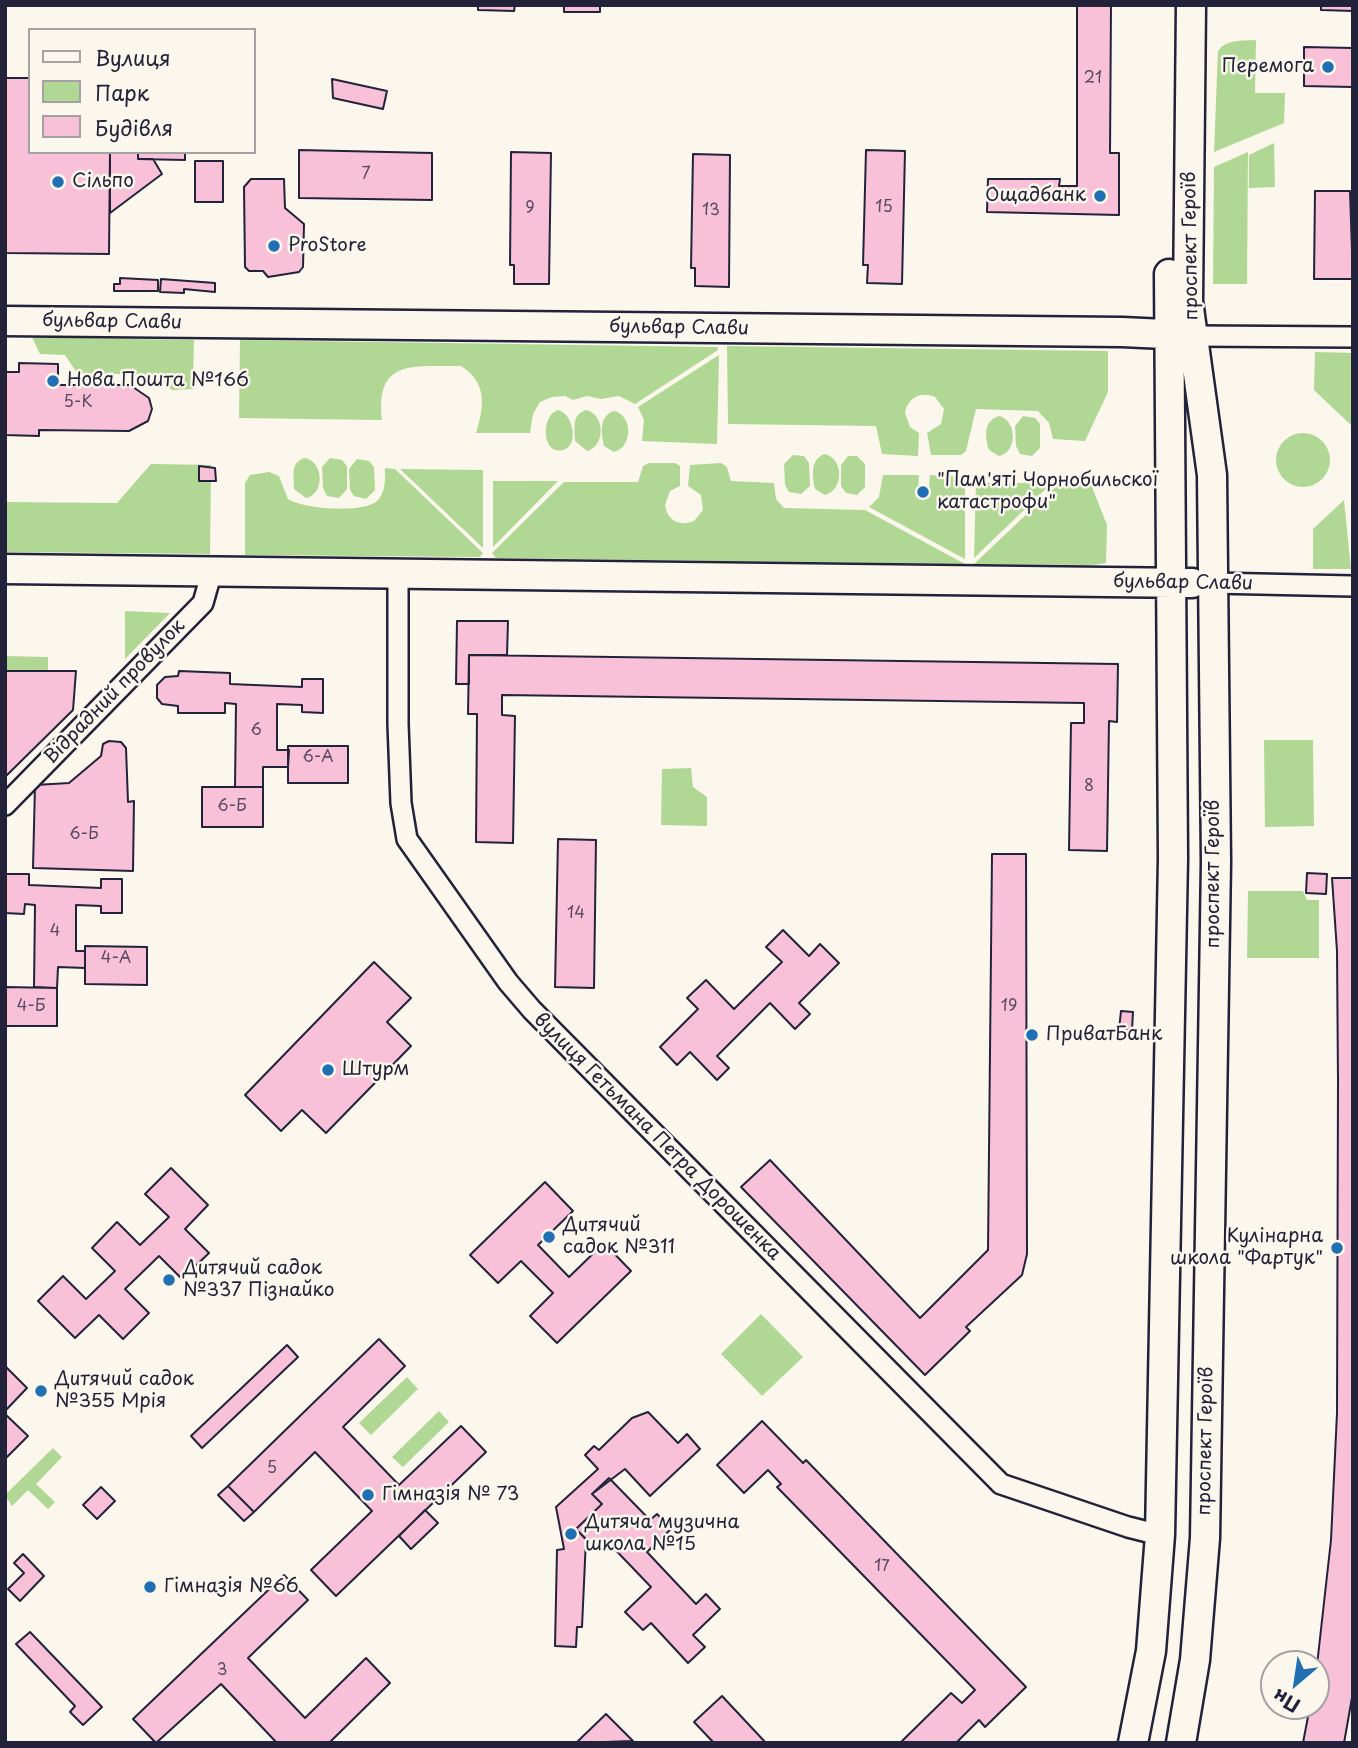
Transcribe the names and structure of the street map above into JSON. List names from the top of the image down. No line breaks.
{"streets":{"main road":["проспект Героїв","бульвар Слави"],"street":["Відрадний провулок","вулиця Гетьмана Петра Дорошенка"]},"crossings":[["проспект Героїв","бульвар Слави"],["проспект Героїв","вулиця Гетьмана Петра Дорошенка"],["бульвар Слави","Відрадний провулок"],["бульвар Слави","вулиця Гетьмана Петра Дорошенка"]],"places":["Перемога","Сільпо","Ощадбанк","ProStore","Нова Пошта №166","\"Пам'яті Чорнобильскої катастрофи\"","ПриватБанк","Штурм","Дитячий садок №311","Кулінарна школа \"Фартук\"","Дитячий садок №337 Пізнайко","Дитячий садок №355 Мрія","Гімназія № 73","Дитяча музична школа №15","Гімназія №66"],"house_numbers":["21","7","15","9","13","5-К","6","6-А","8","6-Б","6-Б","14","4","4-А","4-Б","19","5","17","3"],"legend":["Вулиця","Парк","Будівля"],"north":"bottom left"}
